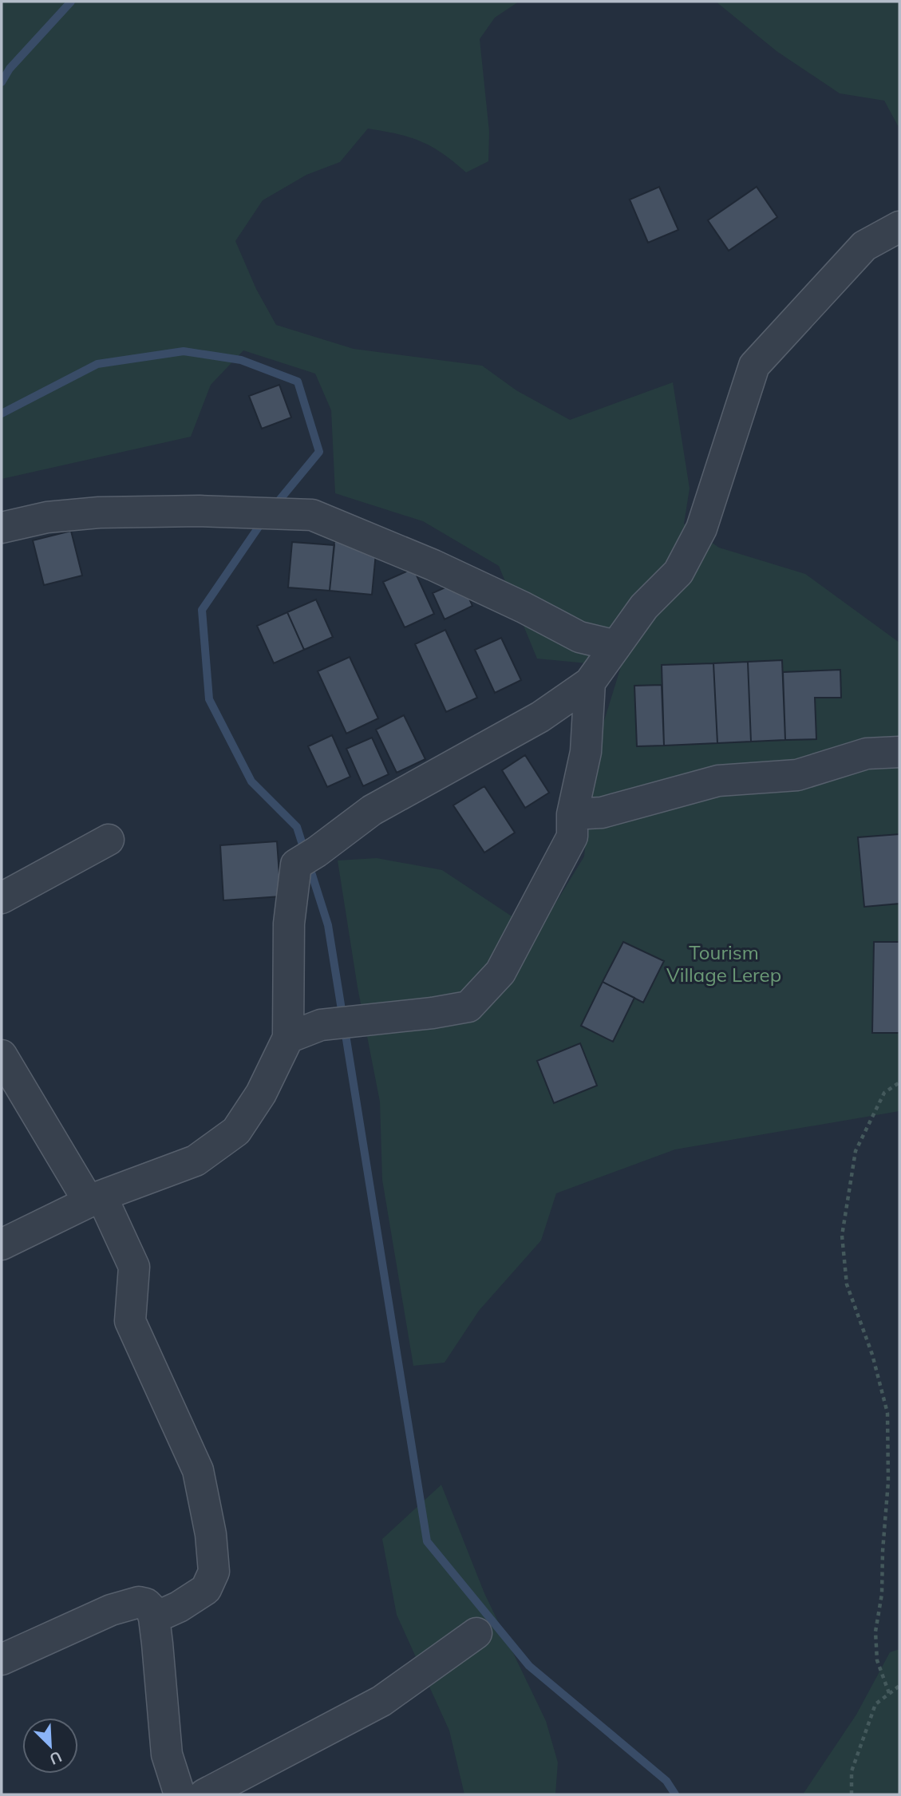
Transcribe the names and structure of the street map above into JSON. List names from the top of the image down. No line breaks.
{"parks":["Tourism Village Lerep"],"north":"bottom right"}
